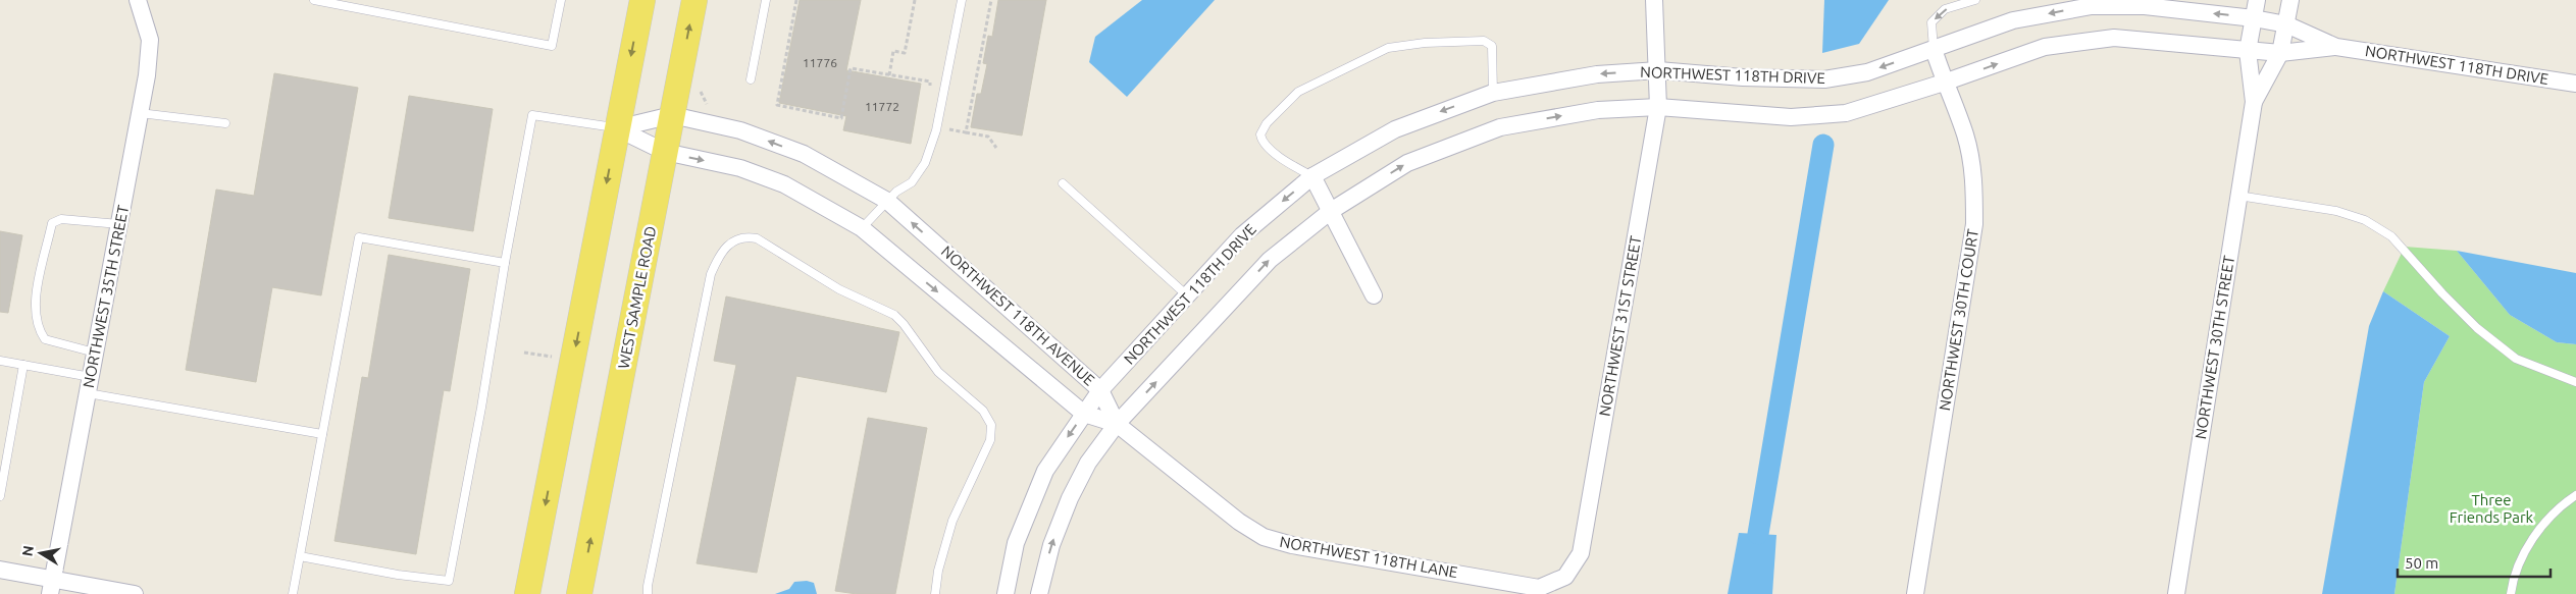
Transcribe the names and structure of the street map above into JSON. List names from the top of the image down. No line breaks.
{"streets":{"main road":["WEST SAMPLE ROAD"],"street":["NORTHWEST 118TH DRIVE","NORTHWEST 35TH STREET","NORTHWEST 118TH AVENUE","NORTHWEST 30TH COURT","NORTHWEST 31ST STREET","NORTHWEST 30TH STREET","NORTHWEST 118TH LANE"]},"crossings":[["NORTHWEST 118TH DRIVE","NORTHWEST 118TH AVENUE"],["NORTHWEST 118TH DRIVE","NORTHWEST 30TH COURT"],["NORTHWEST 118TH DRIVE","NORTHWEST 31ST STREET"],["NORTHWEST 118TH DRIVE","NORTHWEST 30TH STREET"],["NORTHWEST 118TH DRIVE","NORTHWEST 118TH LANE"],["WEST SAMPLE ROAD","NORTHWEST 118TH AVENUE"],["NORTHWEST 118TH AVENUE","NORTHWEST 118TH LANE"],["NORTHWEST 31ST STREET","NORTHWEST 118TH LANE"]],"parks":["Three Friends Park"],"house_numbers":["11776","11772"],"scale_bar":"50 m","north":"left"}
